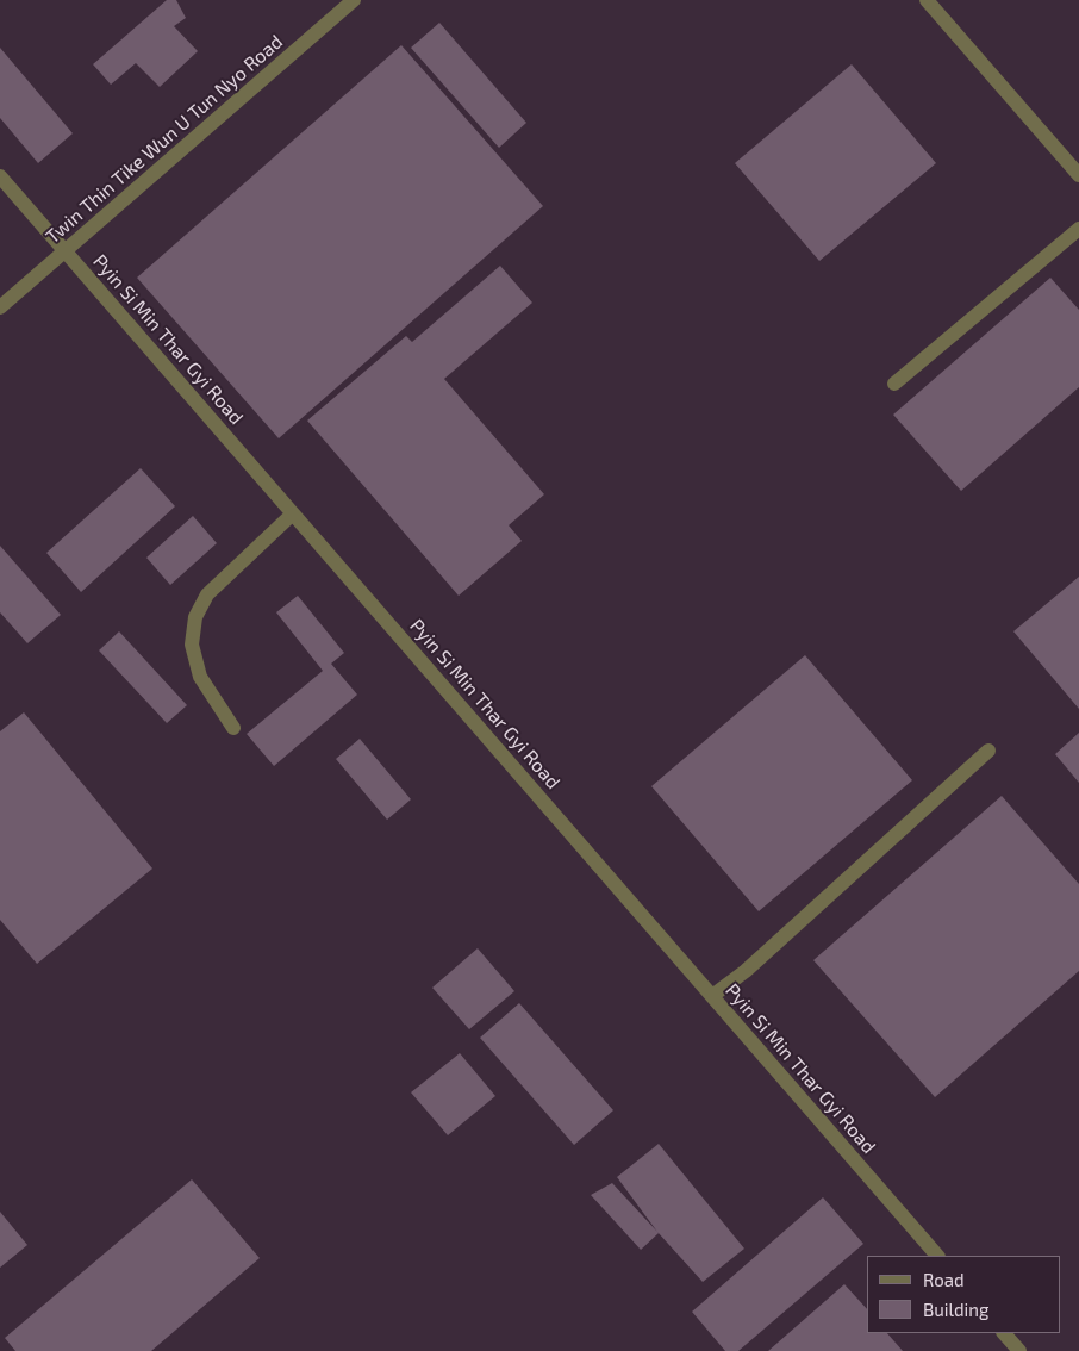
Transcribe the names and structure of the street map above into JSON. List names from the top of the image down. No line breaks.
{"streets":{"street":["Twin Thin Tike Wun U Tun Nyo Road","Pyin Si Min Thar Gyi Road"]},"crossings":[["Twin Thin Tike Wun U Tun Nyo Road","Pyin Si Min Thar Gyi Road"]],"legend":["Road","Building"]}
